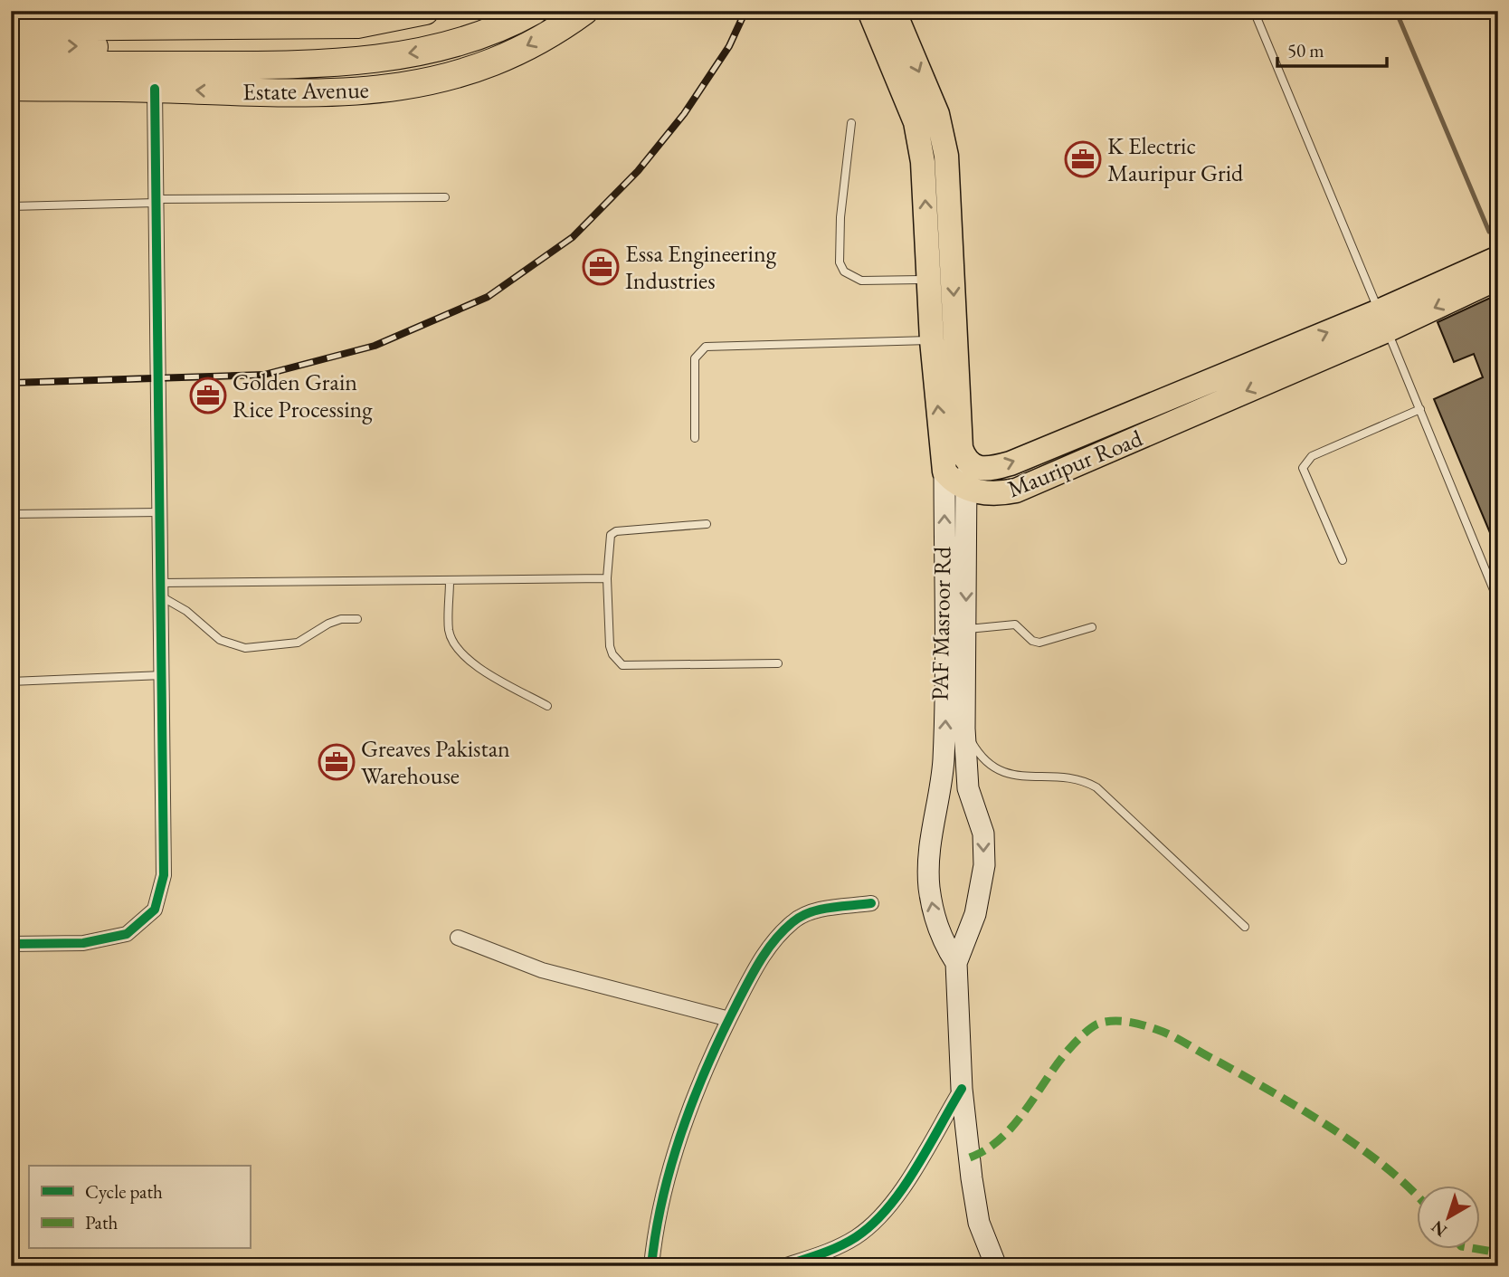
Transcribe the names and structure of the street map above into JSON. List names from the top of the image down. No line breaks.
{"streets":{"highway":["Estate Avenue"],"main road":["Mauripur Road","PAF Masroor Rd"]},"crossings":[["Mauripur Road","PAF Masroor Rd"]],"places":{"office":["K Electric Mauripur Grid","Essa Engineering Industries","Golden Grain Rice Processing","Greaves Pakistan Warehouse"]},"legend":["Cycle path","Path"],"scale_bar":"50 m","north":"bottom left"}
